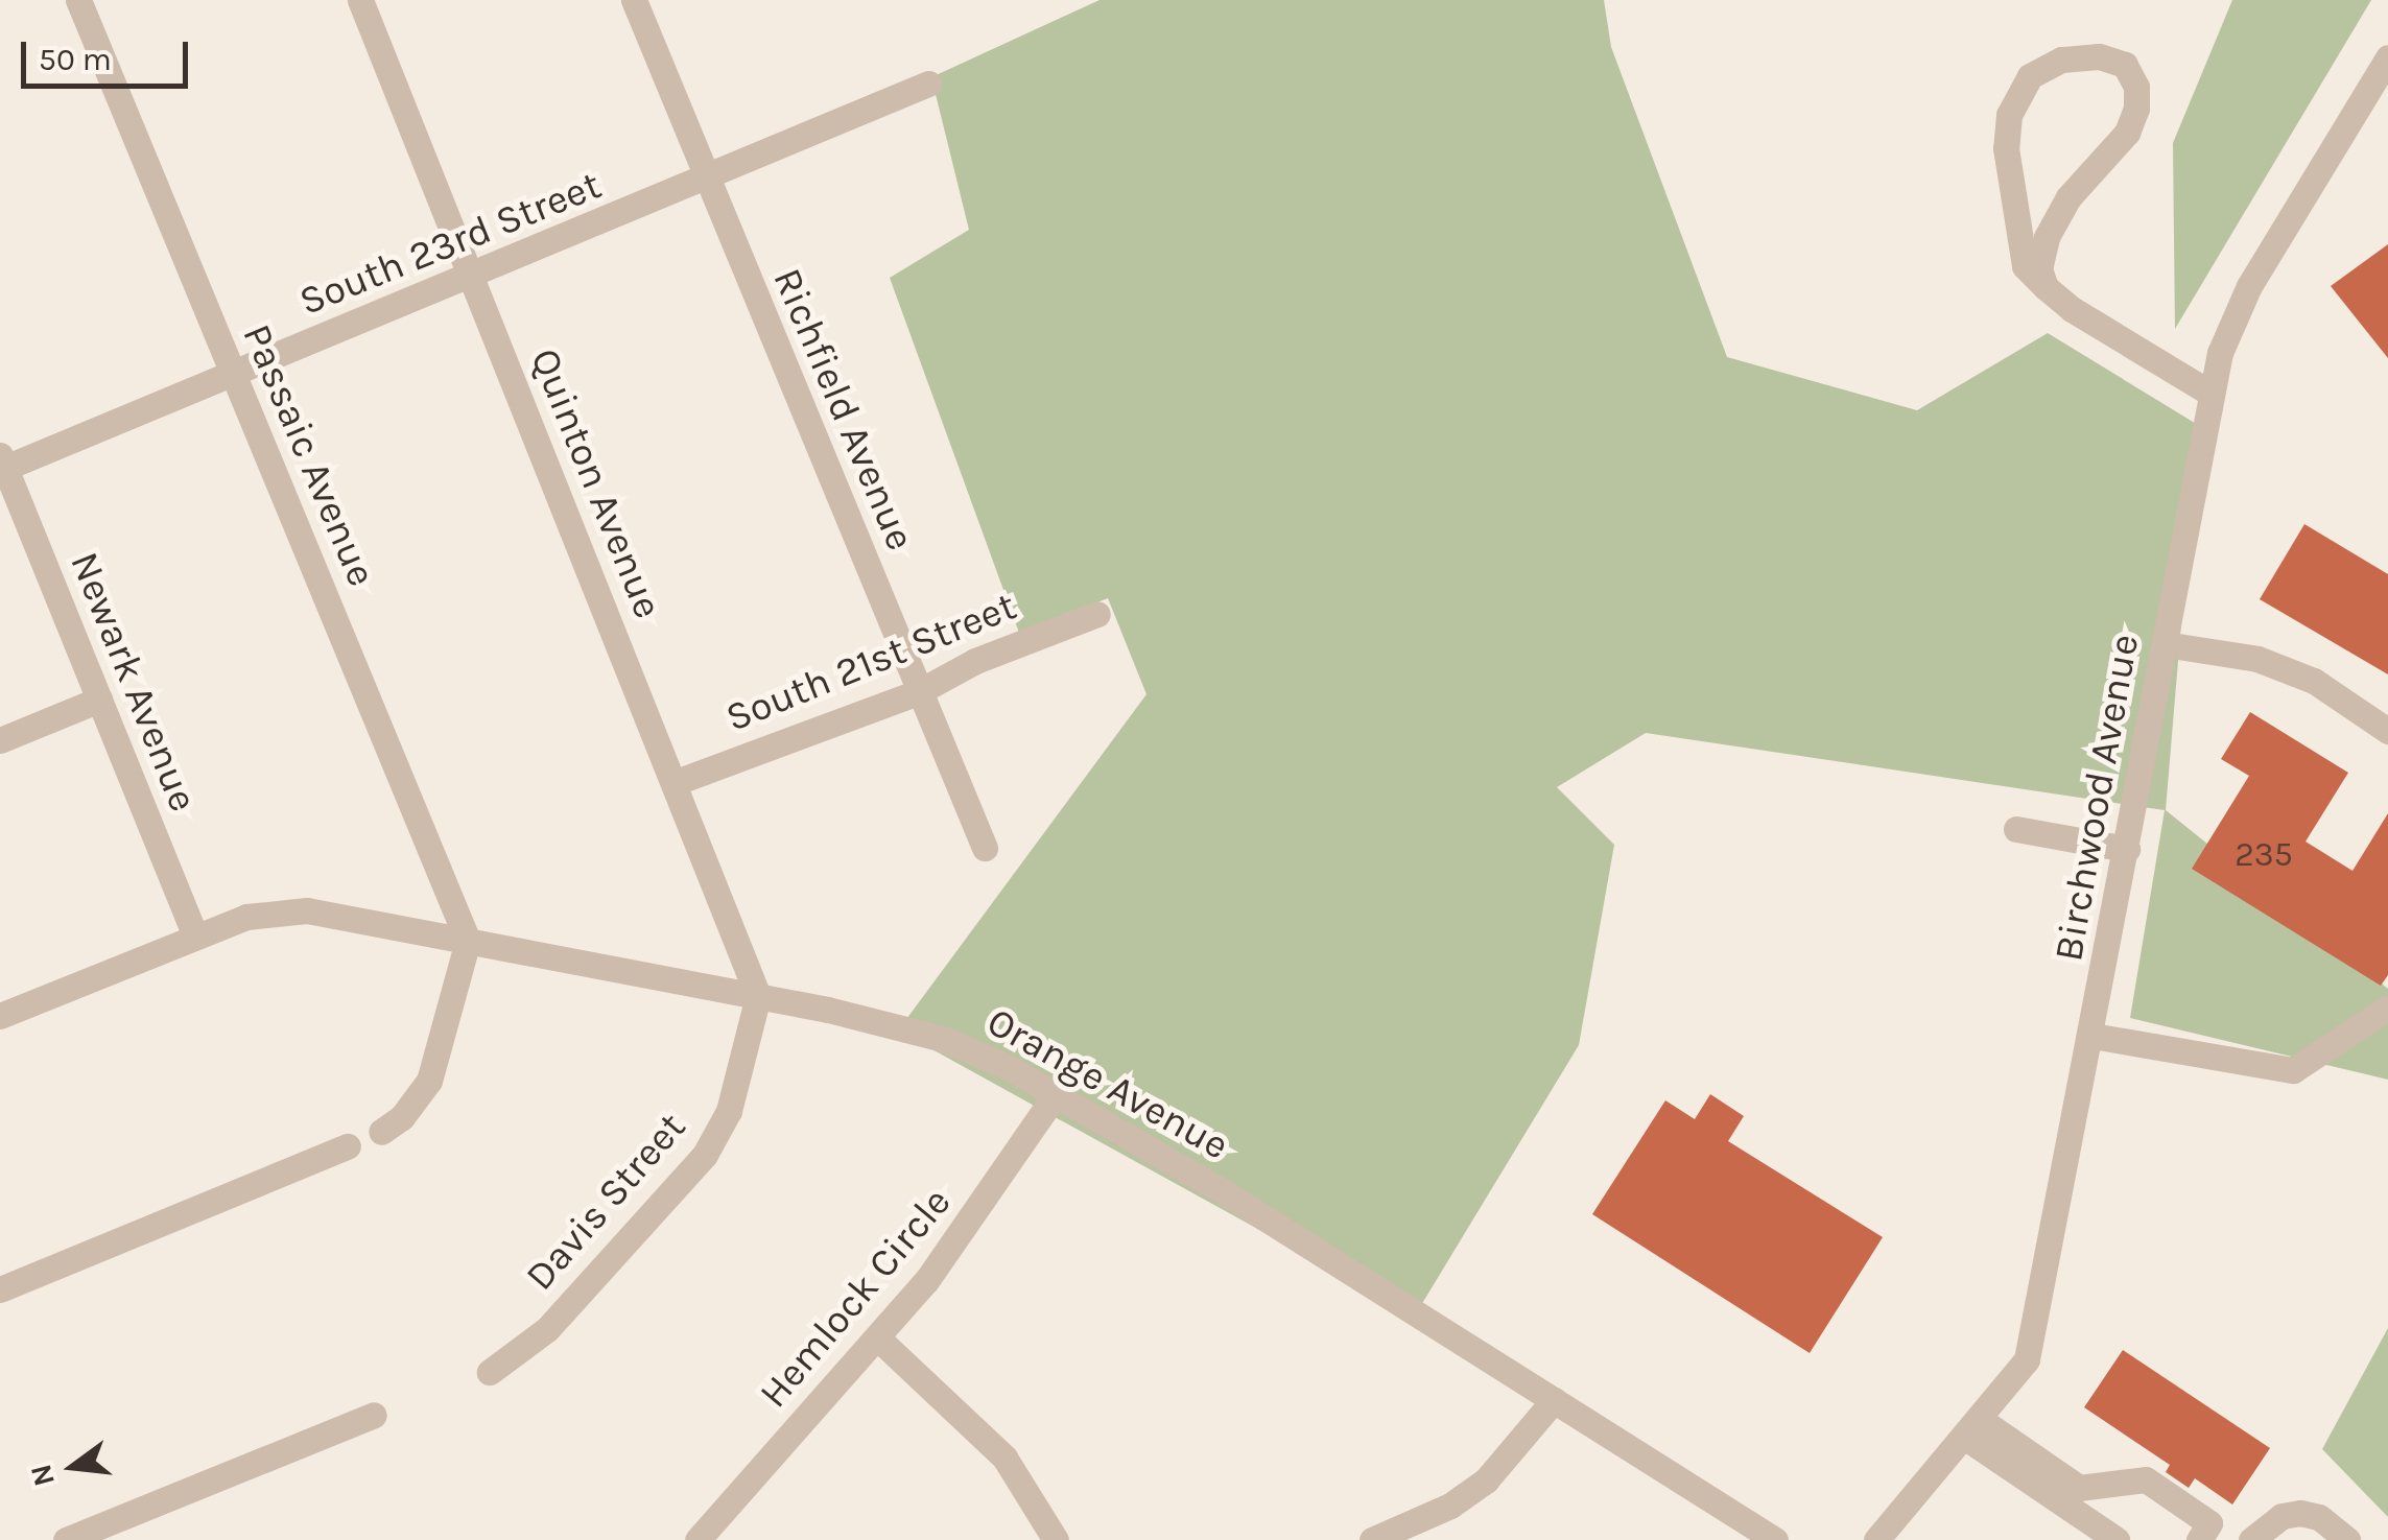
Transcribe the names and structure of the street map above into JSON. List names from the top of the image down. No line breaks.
{"streets":{"street":["South 23rd Street","Richfield Avenue","Passaic Avenue","Quinton Avenue","South 21st Street","Newark Avenue","Birchwood Avenue","Orange Avenue","Davis Street","Hemlock Circle"]},"crossings":[["South 23rd Street","Richfield Avenue"],["South 23rd Street","Passaic Avenue"],["South 23rd Street","Quinton Avenue"],["South 23rd Street","Newark Avenue"],["Richfield Avenue","South 21st Street"],["Passaic Avenue","Orange Avenue"],["Quinton Avenue","South 21st Street"],["Quinton Avenue","Orange Avenue"],["Quinton Avenue","Davis Street"],["Newark Avenue","Orange Avenue"],["Orange Avenue","Davis Street"],["Orange Avenue","Hemlock Circle"]],"house_numbers":["235"],"scale_bar":"50 m","north":"left"}
